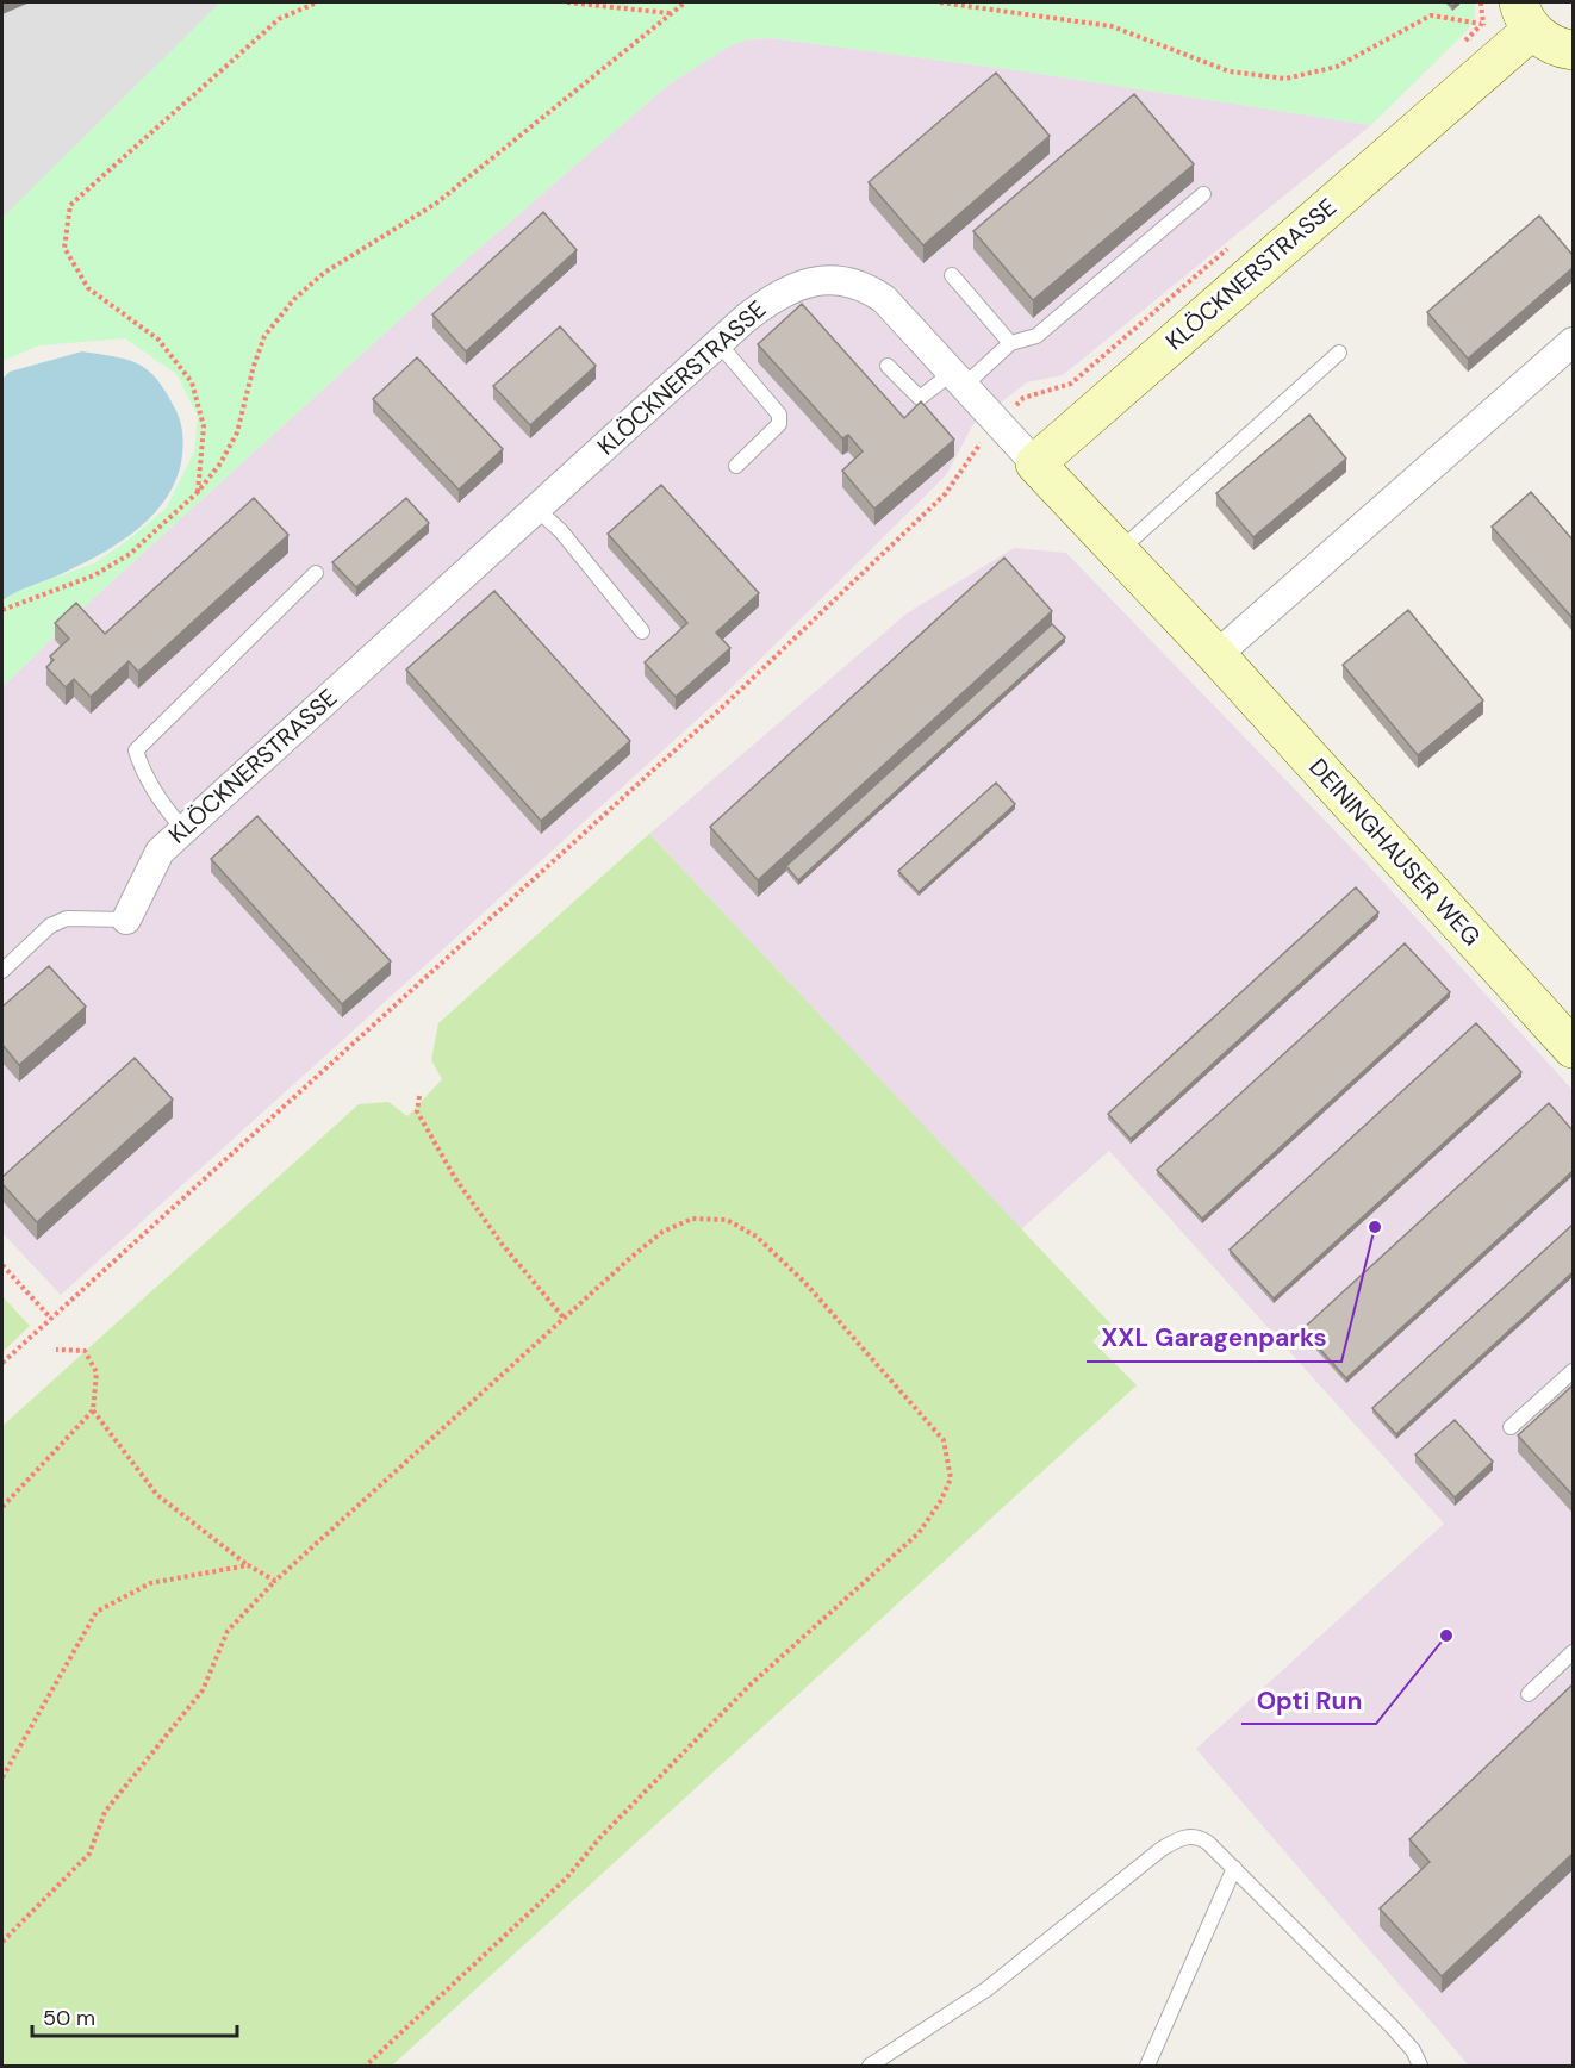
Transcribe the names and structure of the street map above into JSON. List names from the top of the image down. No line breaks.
{"streets":{"street":["KLÖCKNERSTRASSE","DEININGHAUSER WEG"]},"crossings":[["KLÖCKNERSTRASSE","DEININGHAUSER WEG"]],"places":["XXL Garagenparks","Opti Run"],"scale_bar":"50 m"}
